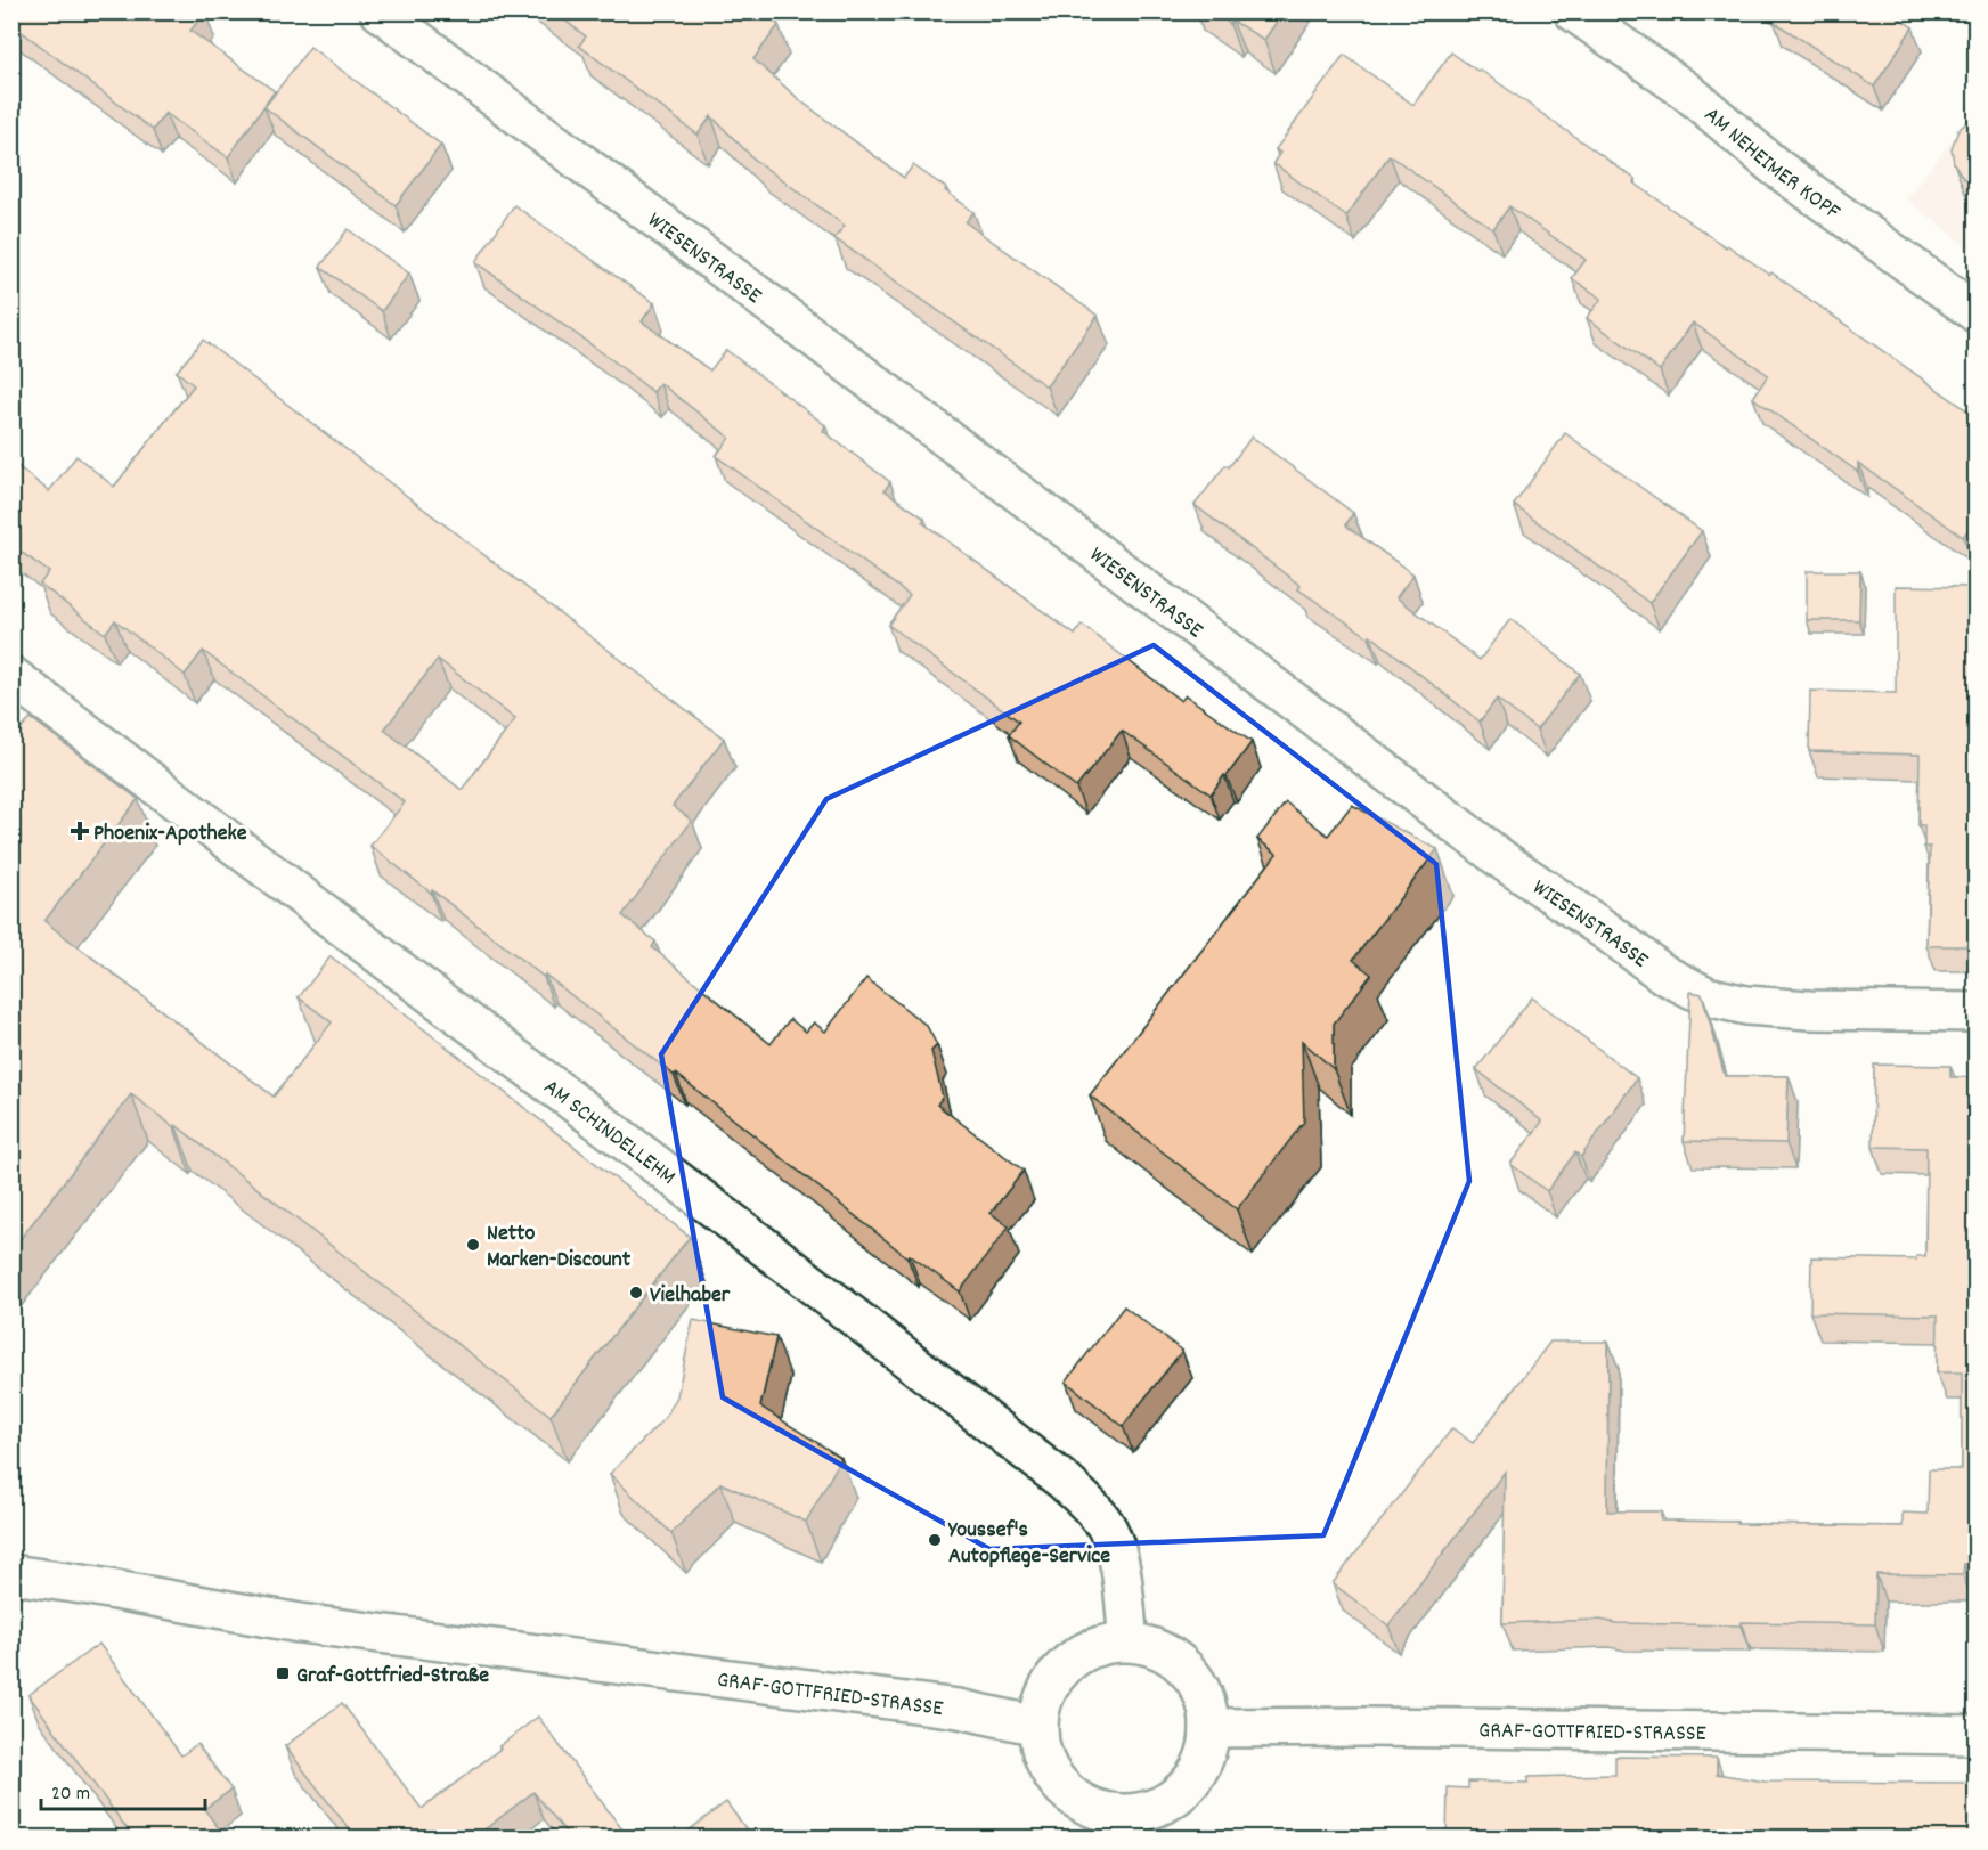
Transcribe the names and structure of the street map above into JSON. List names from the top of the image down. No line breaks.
{"streets":{"street":["AM NEHEIMER KOPF","WIESENSTRASSE","AM SCHINDELLEHM","GRAF-GOTTFRIED-STRASSE"]},"crossings":[["AM SCHINDELLEHM","GRAF-GOTTFRIED-STRASSE"]],"places":{"health":["Phoenix-Apotheke"],"other":["Netto Marken-Discount","Vielhaber","Youssef's Autopflege-Service"],"transit":["Graf-Gottfried-Straße"]},"scale_bar":"20 m"}
